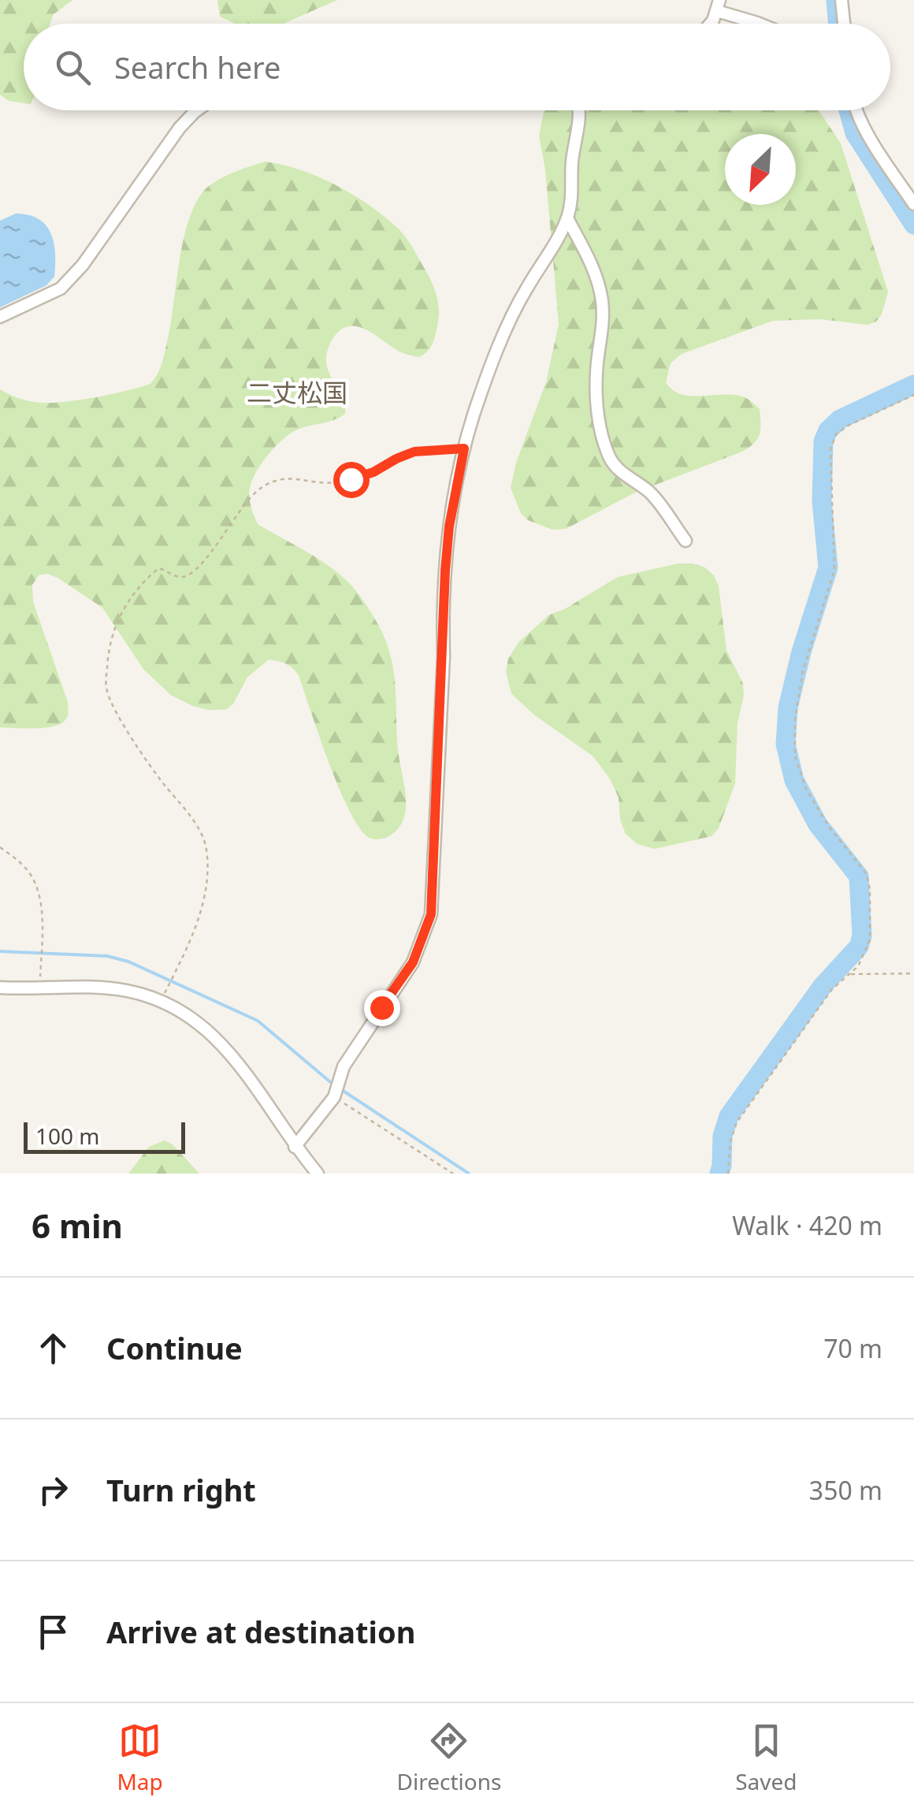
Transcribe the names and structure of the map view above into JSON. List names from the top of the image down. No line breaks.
{"districts":["二丈松国"],"scale_bar":"100 m","north":"bottom left","page":{"search":"Search here","scale":"100 m","heading":["6 min","Walk · 420 m"],"list":[["Continue","70 m"],["Turn right","350 m"],"Arrive at destination"],"nav":["Map","Directions","Saved"]}}
